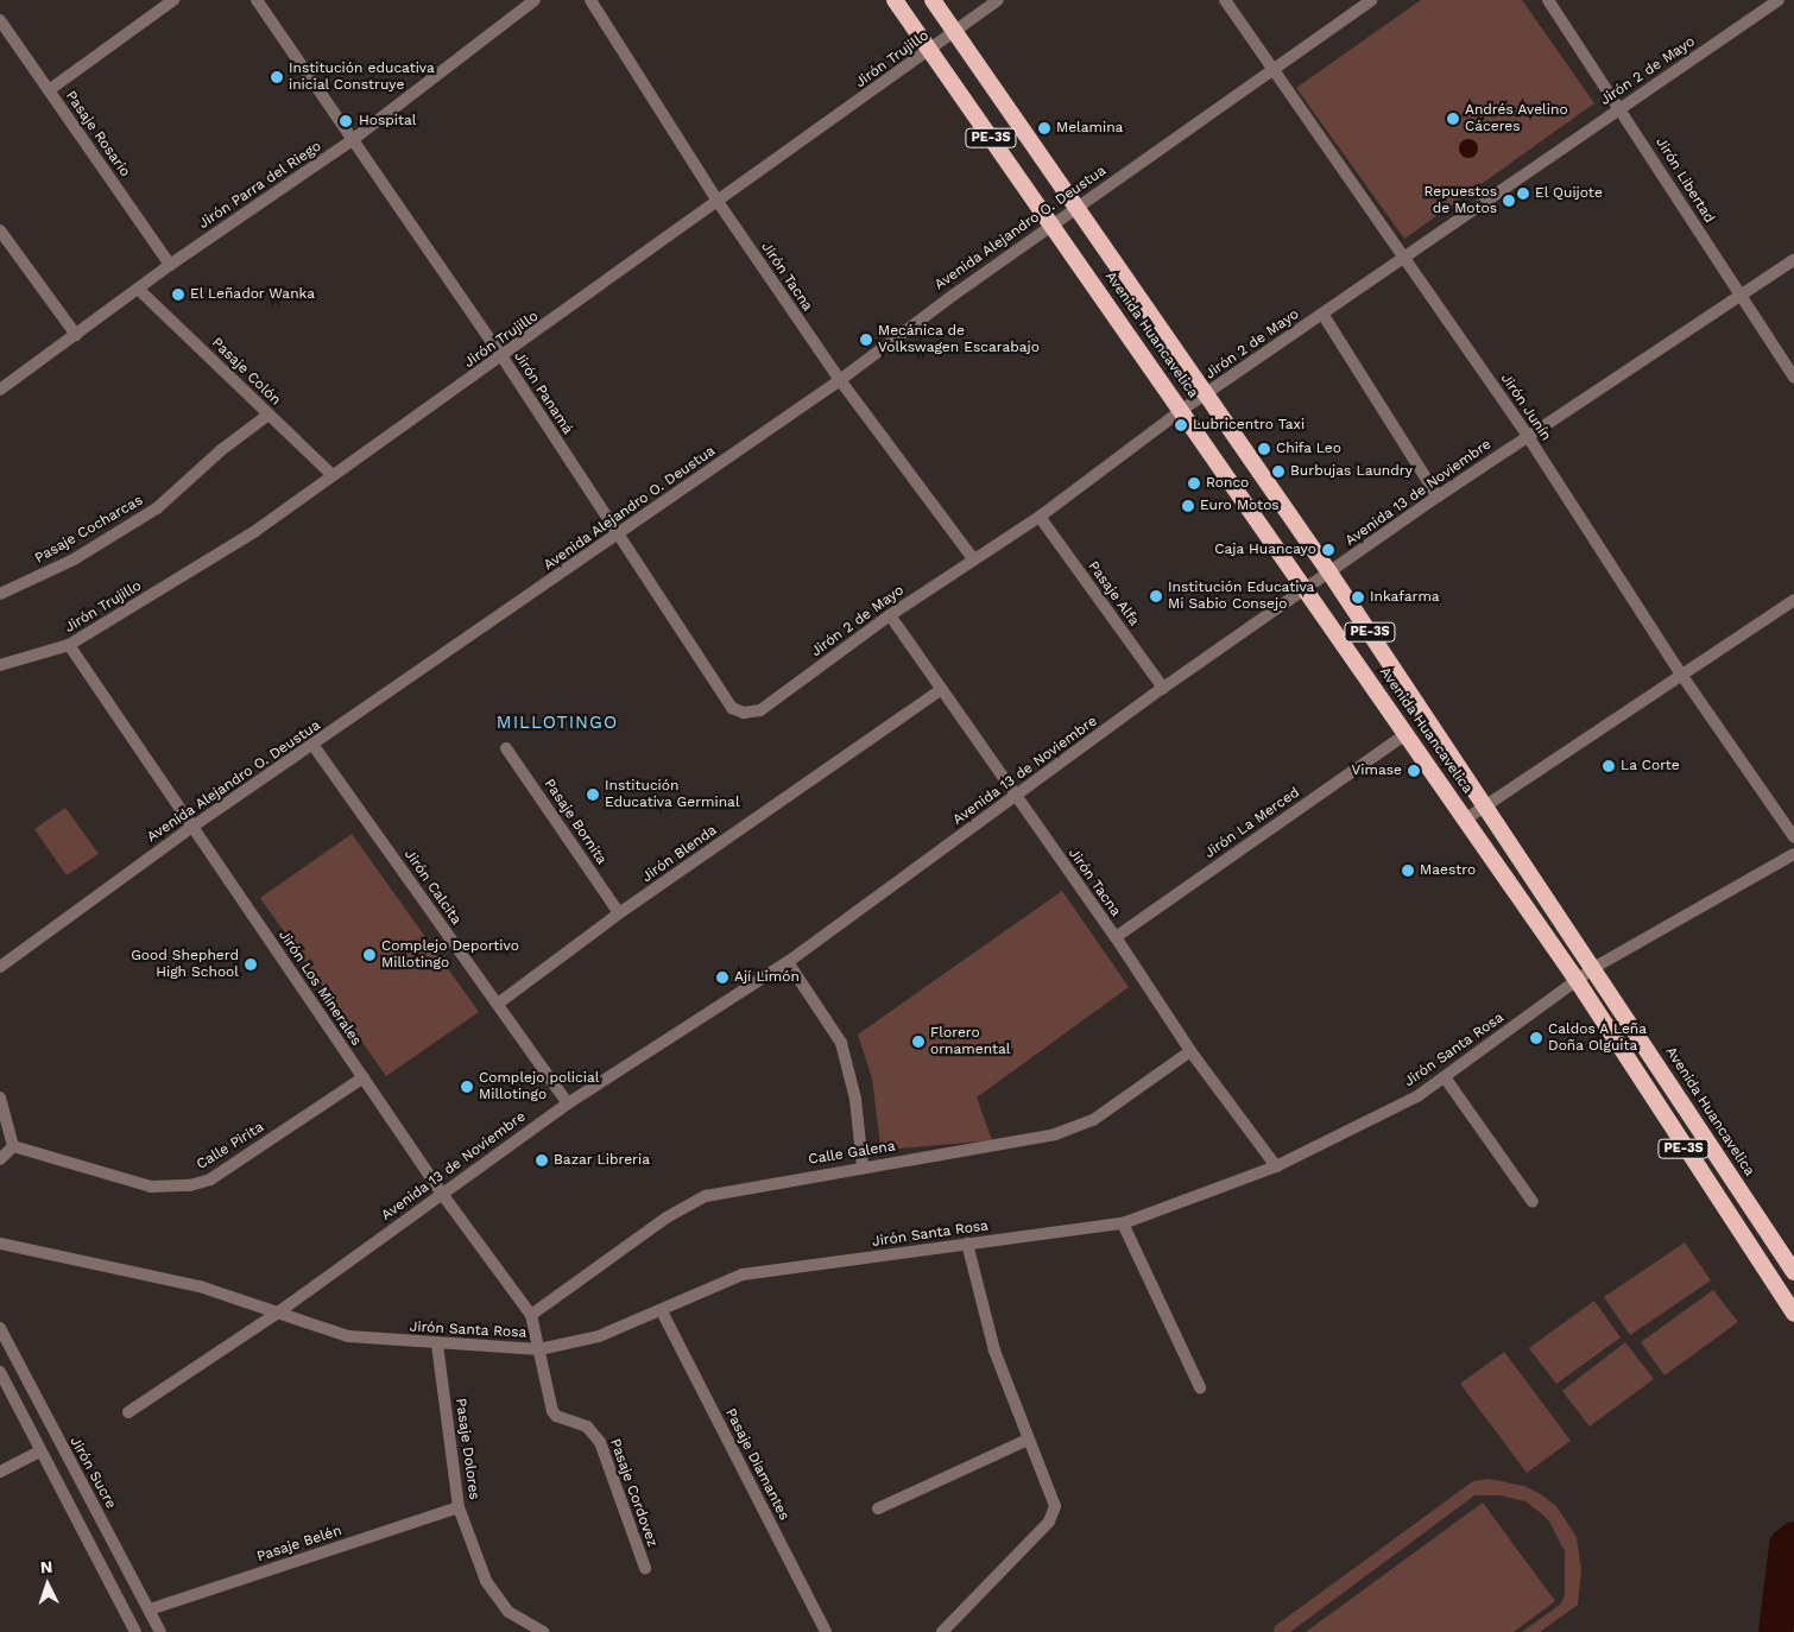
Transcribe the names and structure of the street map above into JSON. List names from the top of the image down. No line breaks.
{"streets":{"highway":["PE-3S","Avenida Huancavelica"],"street":["Jirón Trujillo","Jirón 2 de Mayo","Pasaje Rosario","Jirón Libertad","Jirón Parra del Riego","Avenida Alejandro O. Deustua","Jirón Tacna","Pasaje Colón","Jirón Panamá","Jirón Junín","Avenida 13 de Noviembre","Pasaje Cocharcas","Pasaje Alfa","Pasaje Bornita","Jirón La Merced","Jirón Blenda","Jirón Calcita","Jirón Los Minerales","Jirón Santa Rosa","Calle Pirita","Calle Galena","Pasaje Dolores","Pasaje Diamantes","Jirón Sucre","Pasaje Cordovez","Pasaje Belén"]},"crossings":[["Jirón Trujillo","Jirón Tacna"],["Jirón Trujillo","Avenida Huancavelica"],["Jirón Trujillo","Pasaje Colón"],["Jirón Trujillo","Jirón Panamá"],["Jirón Trujillo","Jirón Los Minerales"],["Jirón 2 de Mayo","Jirón Libertad"],["Jirón 2 de Mayo","Jirón Tacna"],["Jirón 2 de Mayo","Avenida Huancavelica"],["Jirón 2 de Mayo","Jirón Panamá"],["Jirón 2 de Mayo","Jirón Junín"],["Jirón 2 de Mayo","Pasaje Alfa"],["Pasaje Rosario","Jirón Parra del Riego"],["Jirón Libertad","Avenida 13 de Noviembre"],["Jirón Parra del Riego","Pasaje Colón"],["Jirón Parra del Riego","Jirón Panamá"],["Avenida Alejandro O. Deustua","Jirón Tacna"],["Avenida Alejandro O. Deustua","Avenida Huancavelica"],["Avenida Alejandro O. Deustua","Jirón Panamá"],["Avenida Alejandro O. Deustua","Jirón Junín"],["Avenida Alejandro O. Deustua","Jirón Calcita"],["Avenida Alejandro O. Deustua","Jirón Los Minerales"],["Jirón Tacna","Avenida 13 de Noviembre"],["Jirón Tacna","Jirón La Merced"],["Jirón Tacna","Jirón Blenda"],["Jirón Tacna","Jirón Santa Rosa"],["Jirón Tacna","Calle Galena"],["Avenida Huancavelica","Avenida 13 de Noviembre"],["Avenida Huancavelica","Jirón La Merced"],["Avenida Huancavelica","Jirón Santa Rosa"],["Pasaje Colón","Pasaje Cocharcas"],["Jirón Junín","Avenida 13 de Noviembre"],["Avenida 13 de Noviembre","Pasaje Alfa"],["Avenida 13 de Noviembre","Jirón Calcita"],["Avenida 13 de Noviembre","Jirón Los Minerales"],["Avenida 13 de Noviembre","Jirón Santa Rosa"],["Pasaje Bornita","Jirón Blenda"],["Jirón Blenda","Jirón Calcita"],["Jirón Los Minerales","Jirón Santa Rosa"],["Jirón Los Minerales","Calle Pirita"],["Jirón Los Minerales","Calle Galena"],["Jirón Los Minerales","Pasaje Cordovez"],["Jirón Santa Rosa","Pasaje Dolores"],["Jirón Santa Rosa","Pasaje Diamantes"],["Jirón Santa Rosa","Pasaje Cordovez"],["Pasaje Dolores","Pasaje Belén"],["Jirón Sucre","Pasaje Belén"]],"districts":["MILLOTINGO"],"places":["Institución educativa inicial Construye","Andrés Avelino Cáceres","Hospital","Melamina","El Quijote","Repuestos de Motos","El Leñador Wanka","Mecánica de Volkswagen Escarabajo","Lubricentro Taxi","Chifa Leo","Burbujas Laundry","Ronco","Euro Motos","Caja Huancayo","Institución Educativa Mi Sabio Consejo","Inkafarma","La Corte","Vimase","Institución Educativa Germinal","Maestro","Complejo Deportivo Millotingo","Good Shepherd High School","Ají Limón","Caldos A Leña Doña Olguita","Florero ornamental","Complejo policial Millotingo","Bazar Libreria"],"north":"top"}
